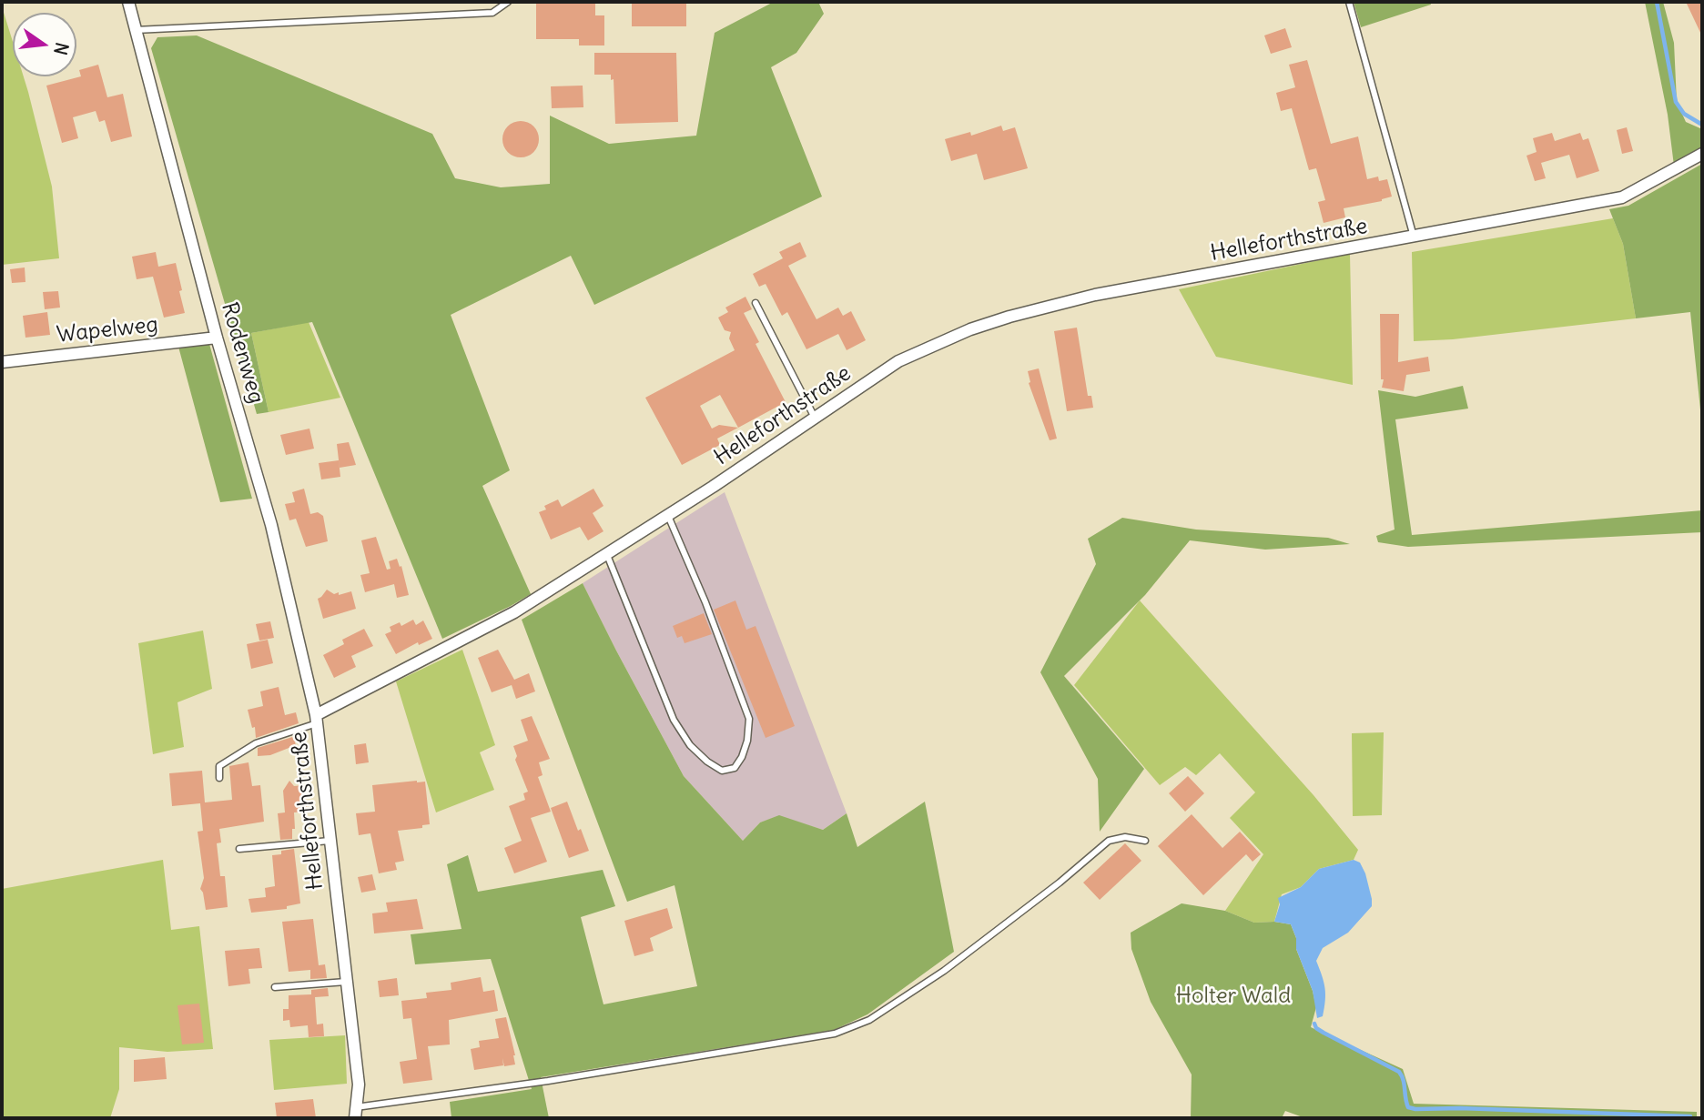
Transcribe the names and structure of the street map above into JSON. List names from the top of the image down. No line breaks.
{"streets":{"street":["Helleforthstraße","Wapelweg","Rodenweg"]},"crossings":[["Helleforthstraße","Rodenweg"],["Wapelweg","Rodenweg"]],"parks":["Holter Wald"],"north":"right"}
